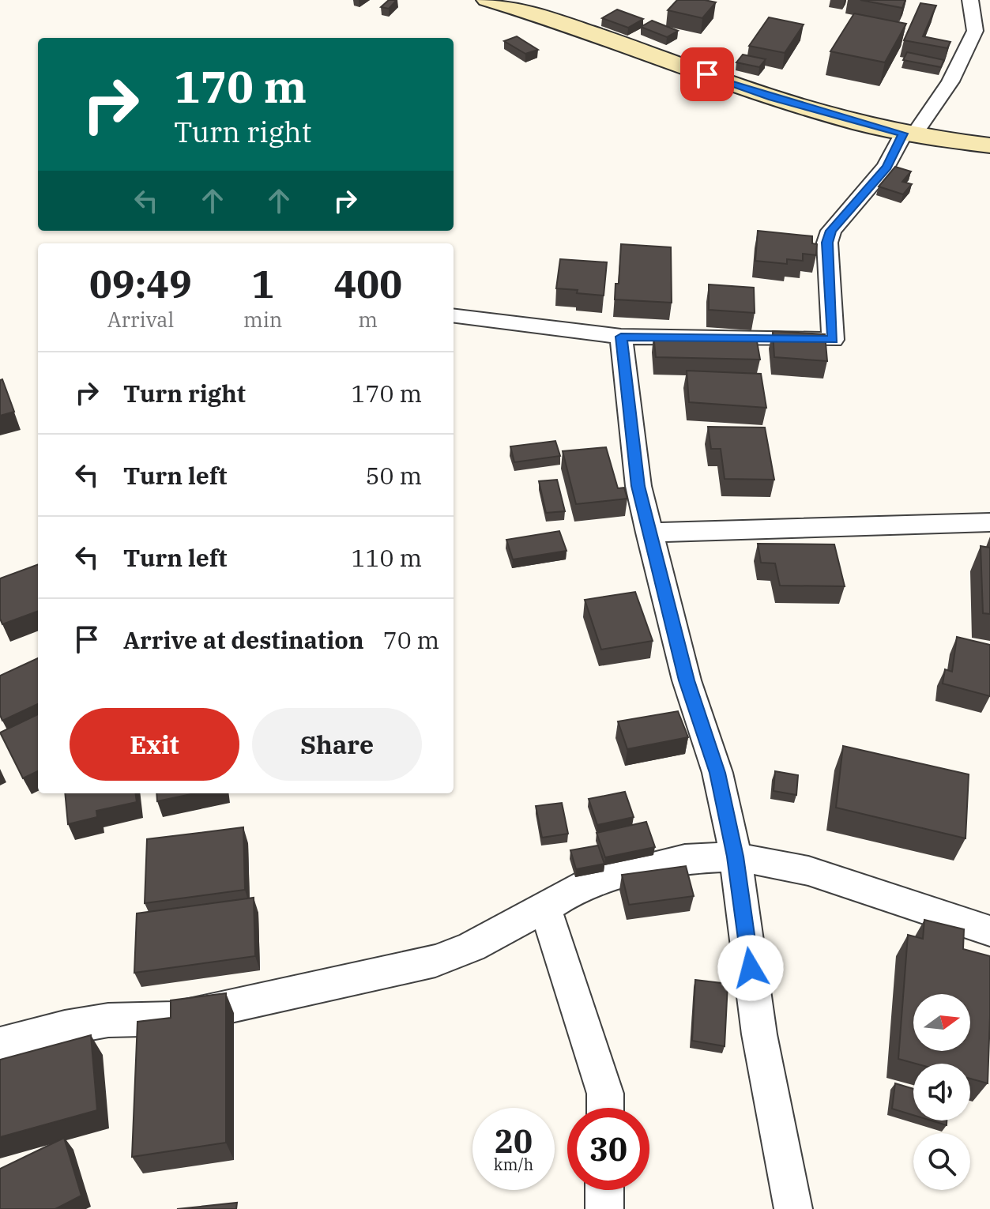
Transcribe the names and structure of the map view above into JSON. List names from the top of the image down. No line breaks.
{"north":"right","page":{"turn":["170 m","Turn right"],"eta":["09:49","Arrival","1","min","400","m"],"list":[{"name":"Turn right","value":"170 m"},{"name":"Turn left","value":"50 m"},{"name":"Turn left","value":"110 m"},{"name":"Arrive at destination","value":"70 m"}],"buttons":["Exit","Share"],"speed":"20 km/h","limit":"30"}}
